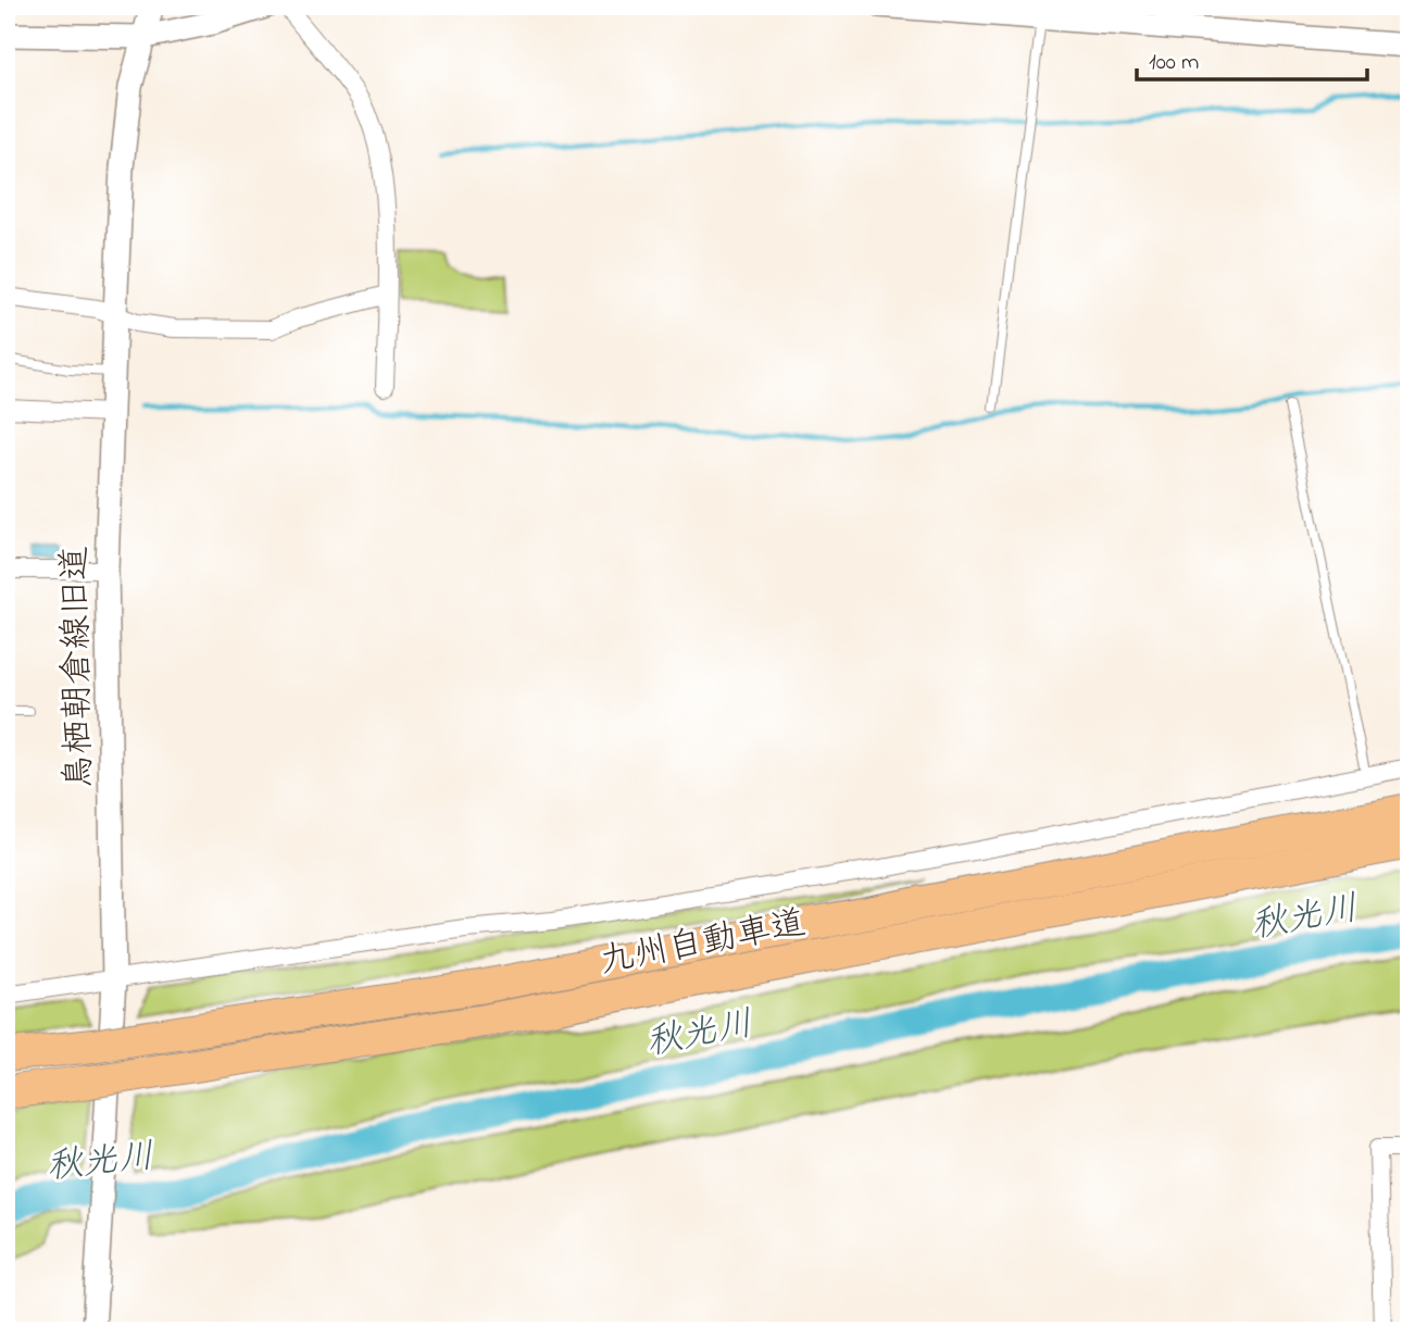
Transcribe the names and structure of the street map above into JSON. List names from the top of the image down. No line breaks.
{"streets":{"highway":["九州自動車道"],"street":["鳥栖朝倉線旧道"]},"water":["秋光川"],"scale_bar":"100 m"}
